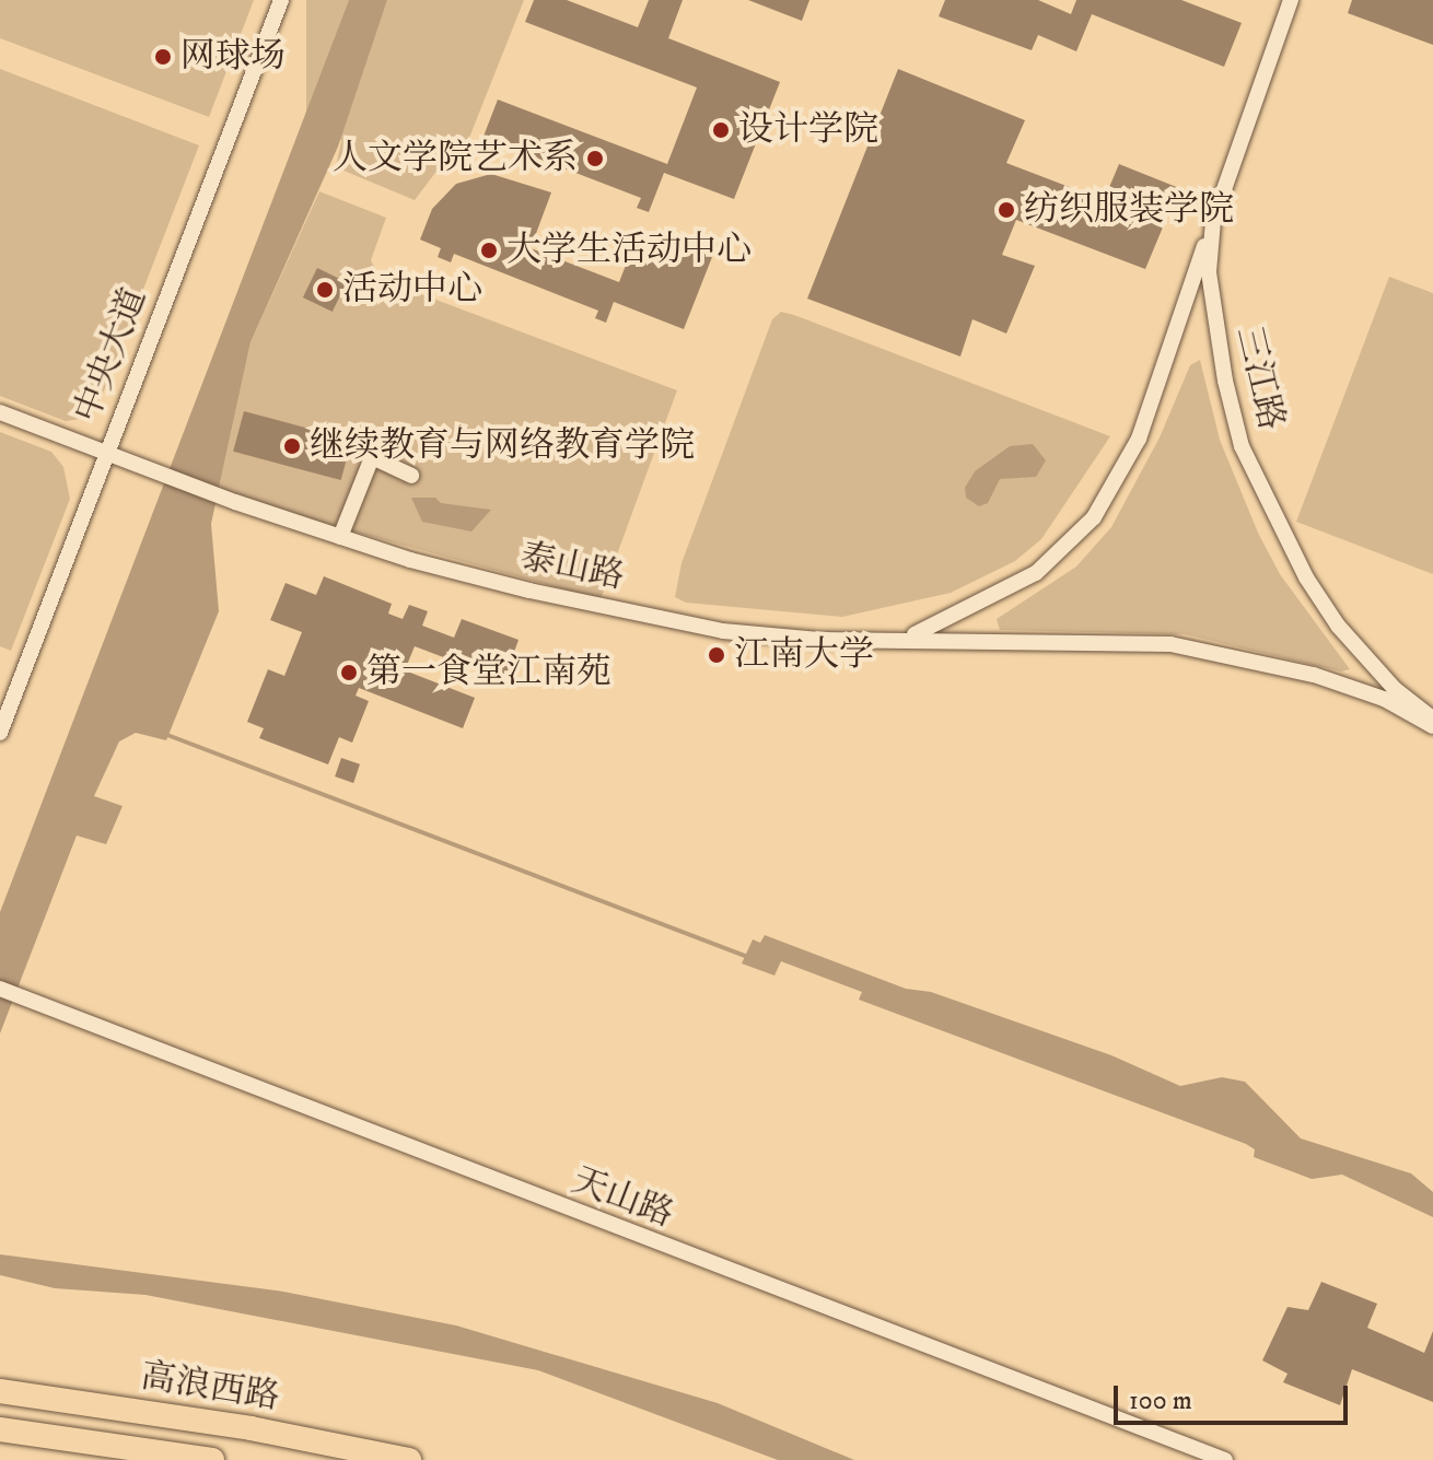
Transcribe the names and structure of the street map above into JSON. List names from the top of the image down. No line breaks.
{"streets":{"main road":["高浪西路"],"street":["中央大道","三江路","泰山路","天山路"]},"crossings":[["中央大道","泰山路"]],"places":["网球场","设计学院","人文学院艺术系","纺织服装学院","大学生活动中心","活动中心","继续教育与网络教育学院","江南大学","第一食堂江南苑"],"scale_bar":"100 m"}
